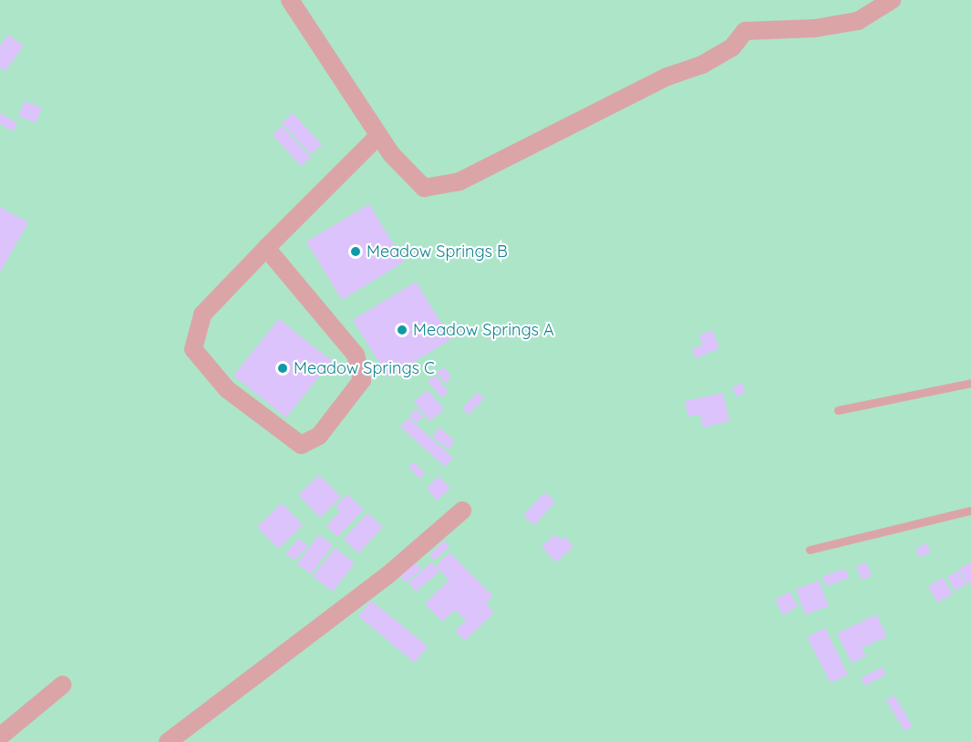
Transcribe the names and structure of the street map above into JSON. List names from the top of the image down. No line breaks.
{"places":["Meadow Springs B","Meadow Springs A","Meadow Springs C"]}
